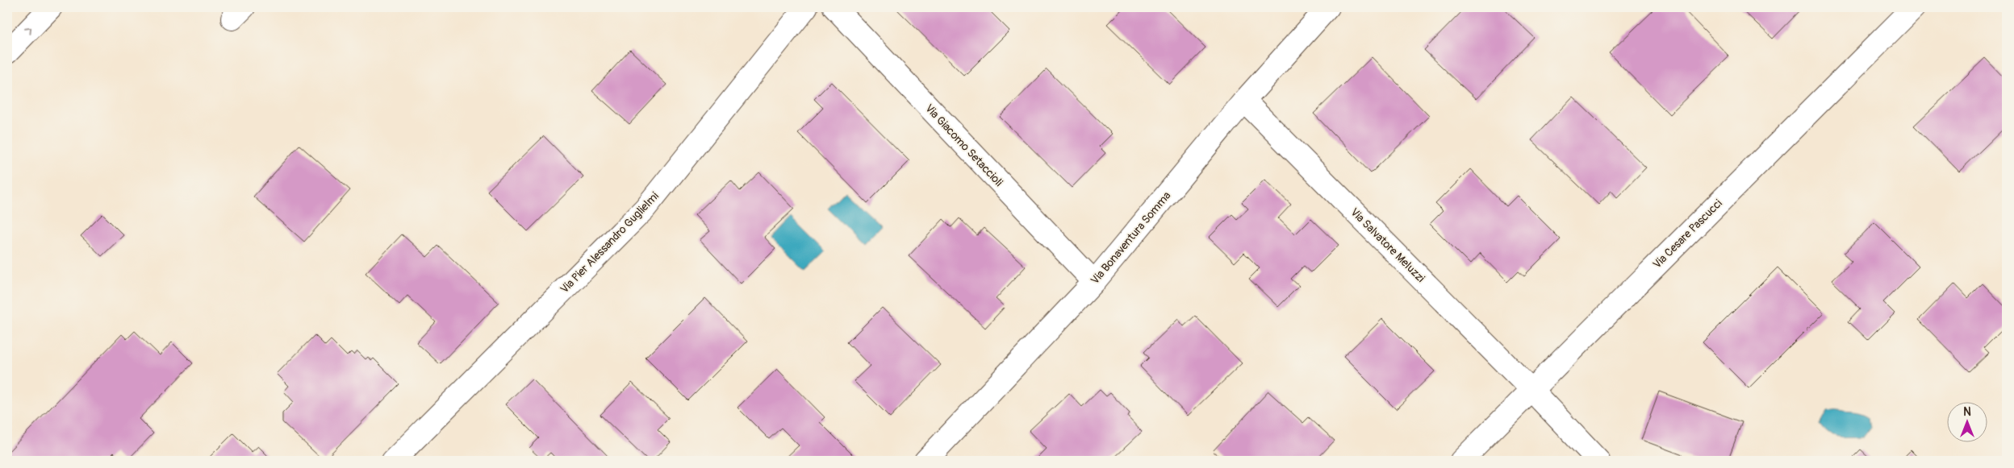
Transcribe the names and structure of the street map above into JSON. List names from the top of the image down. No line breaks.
{"streets":{"street":["Via Giacomo Setaccioli","Via Cesare Pascucci","Via Bonaventura Somma","Via Pier Alessandro Guglielmi","Via Salvatore Meluzzi"]},"crossings":[["Via Giacomo Setaccioli","Via Bonaventura Somma"],["Via Cesare Pascucci","Via Salvatore Meluzzi"],["Via Bonaventura Somma","Via Salvatore Meluzzi"]],"north":"top"}
